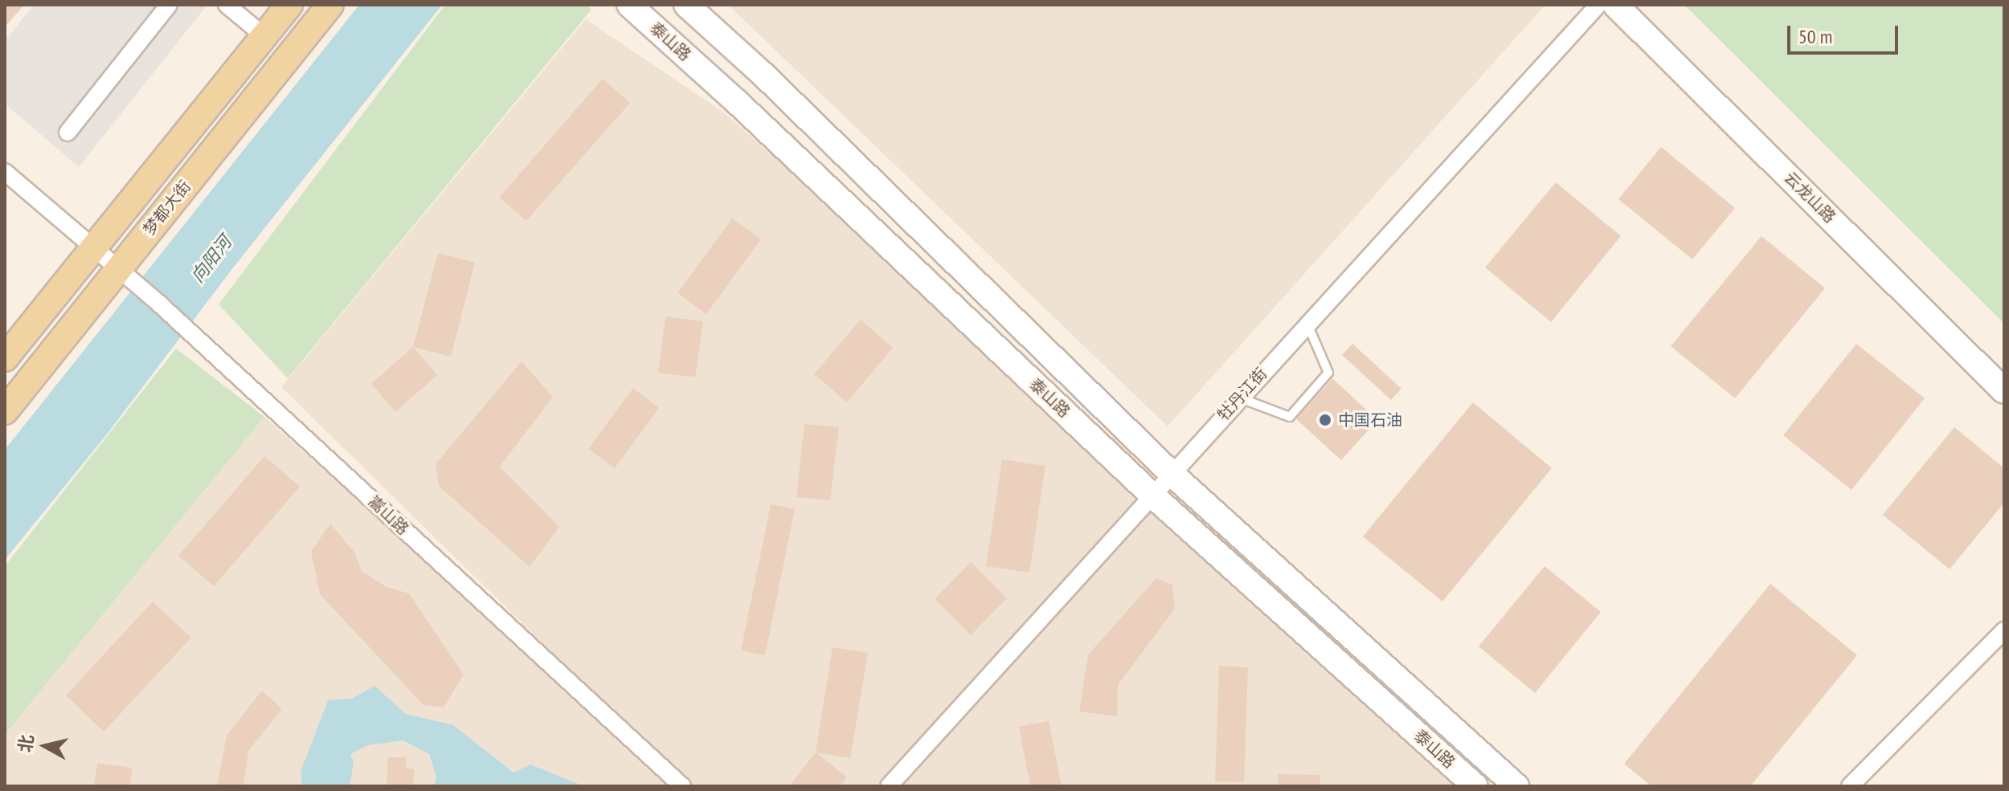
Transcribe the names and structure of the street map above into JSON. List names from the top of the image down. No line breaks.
{"streets":{"main road":["梦都大街"],"street":["泰山路","云龙山路","牡丹江街","嵩山路"]},"crossings":[["泰山路","牡丹江街"],["梦都大街","嵩山路"]],"water":["向阳河"],"places":["中国石油"],"scale_bar":"50 m","north":"left"}
